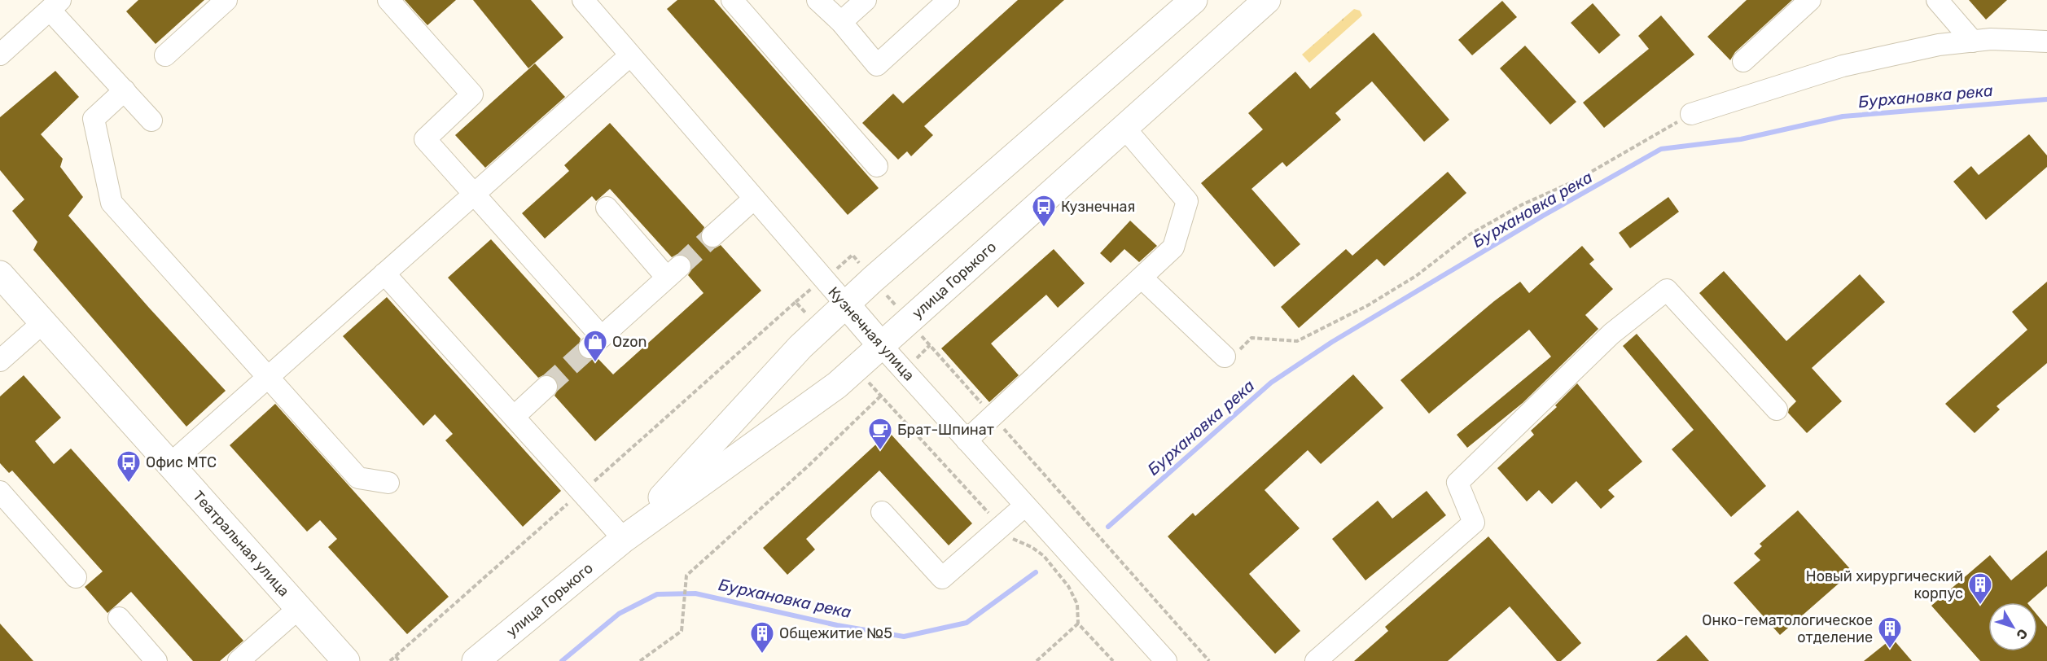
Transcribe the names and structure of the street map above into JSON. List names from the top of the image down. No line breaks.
{"streets":{"main road":["улица Горького","Кузнечная улица","Театральная улица"]},"crossings":[["улица Горького","Кузнечная улица"]],"water":["Бурхановка река"],"places":{"bus stop":["Кузнечная","Офис МТС"],"shop":["Ozon"],"cafe":["Брат-Шпинат"],"building":["Новый хирургический корпус","Онко-гематологическое отделение","Общежитие №5"]},"north":"bottom right"}
